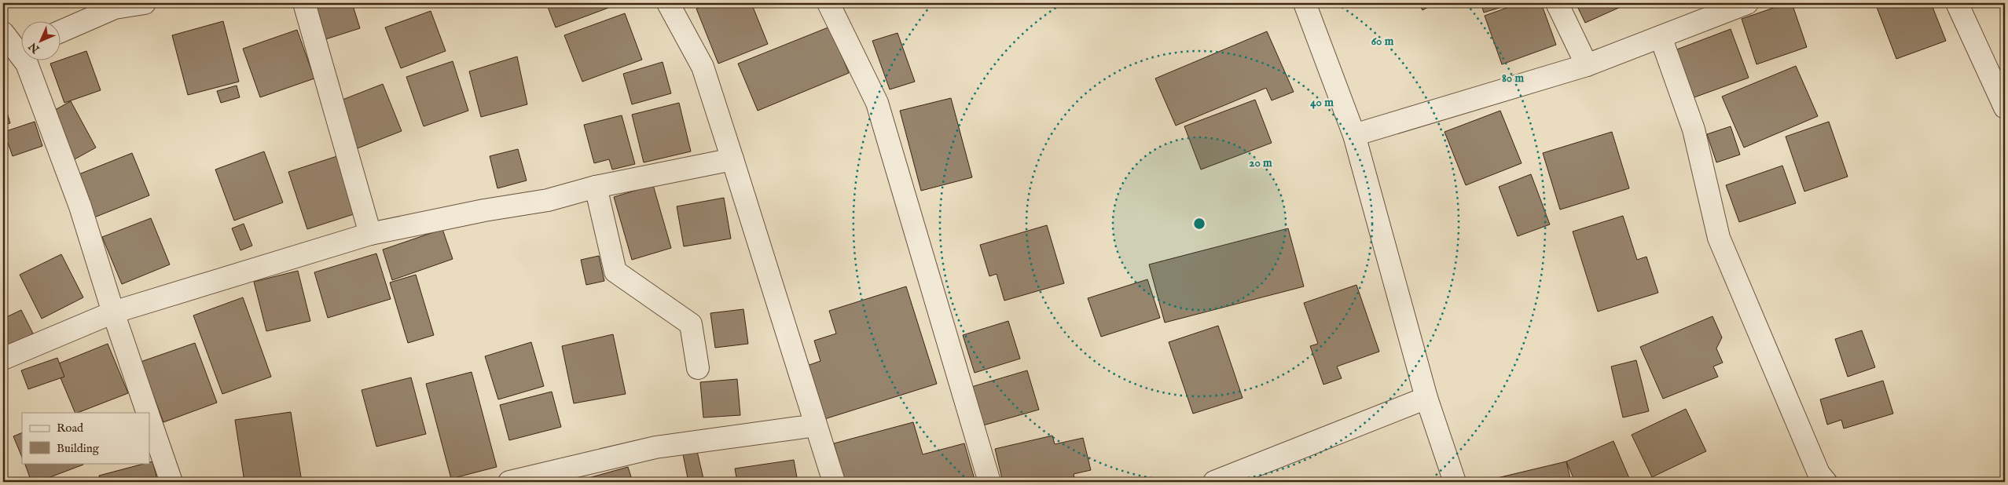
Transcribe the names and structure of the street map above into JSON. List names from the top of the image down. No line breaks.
{"legend":["Road","Building"],"north":"bottom left","rings":["60 m","80 m","40 m","20 m"]}
